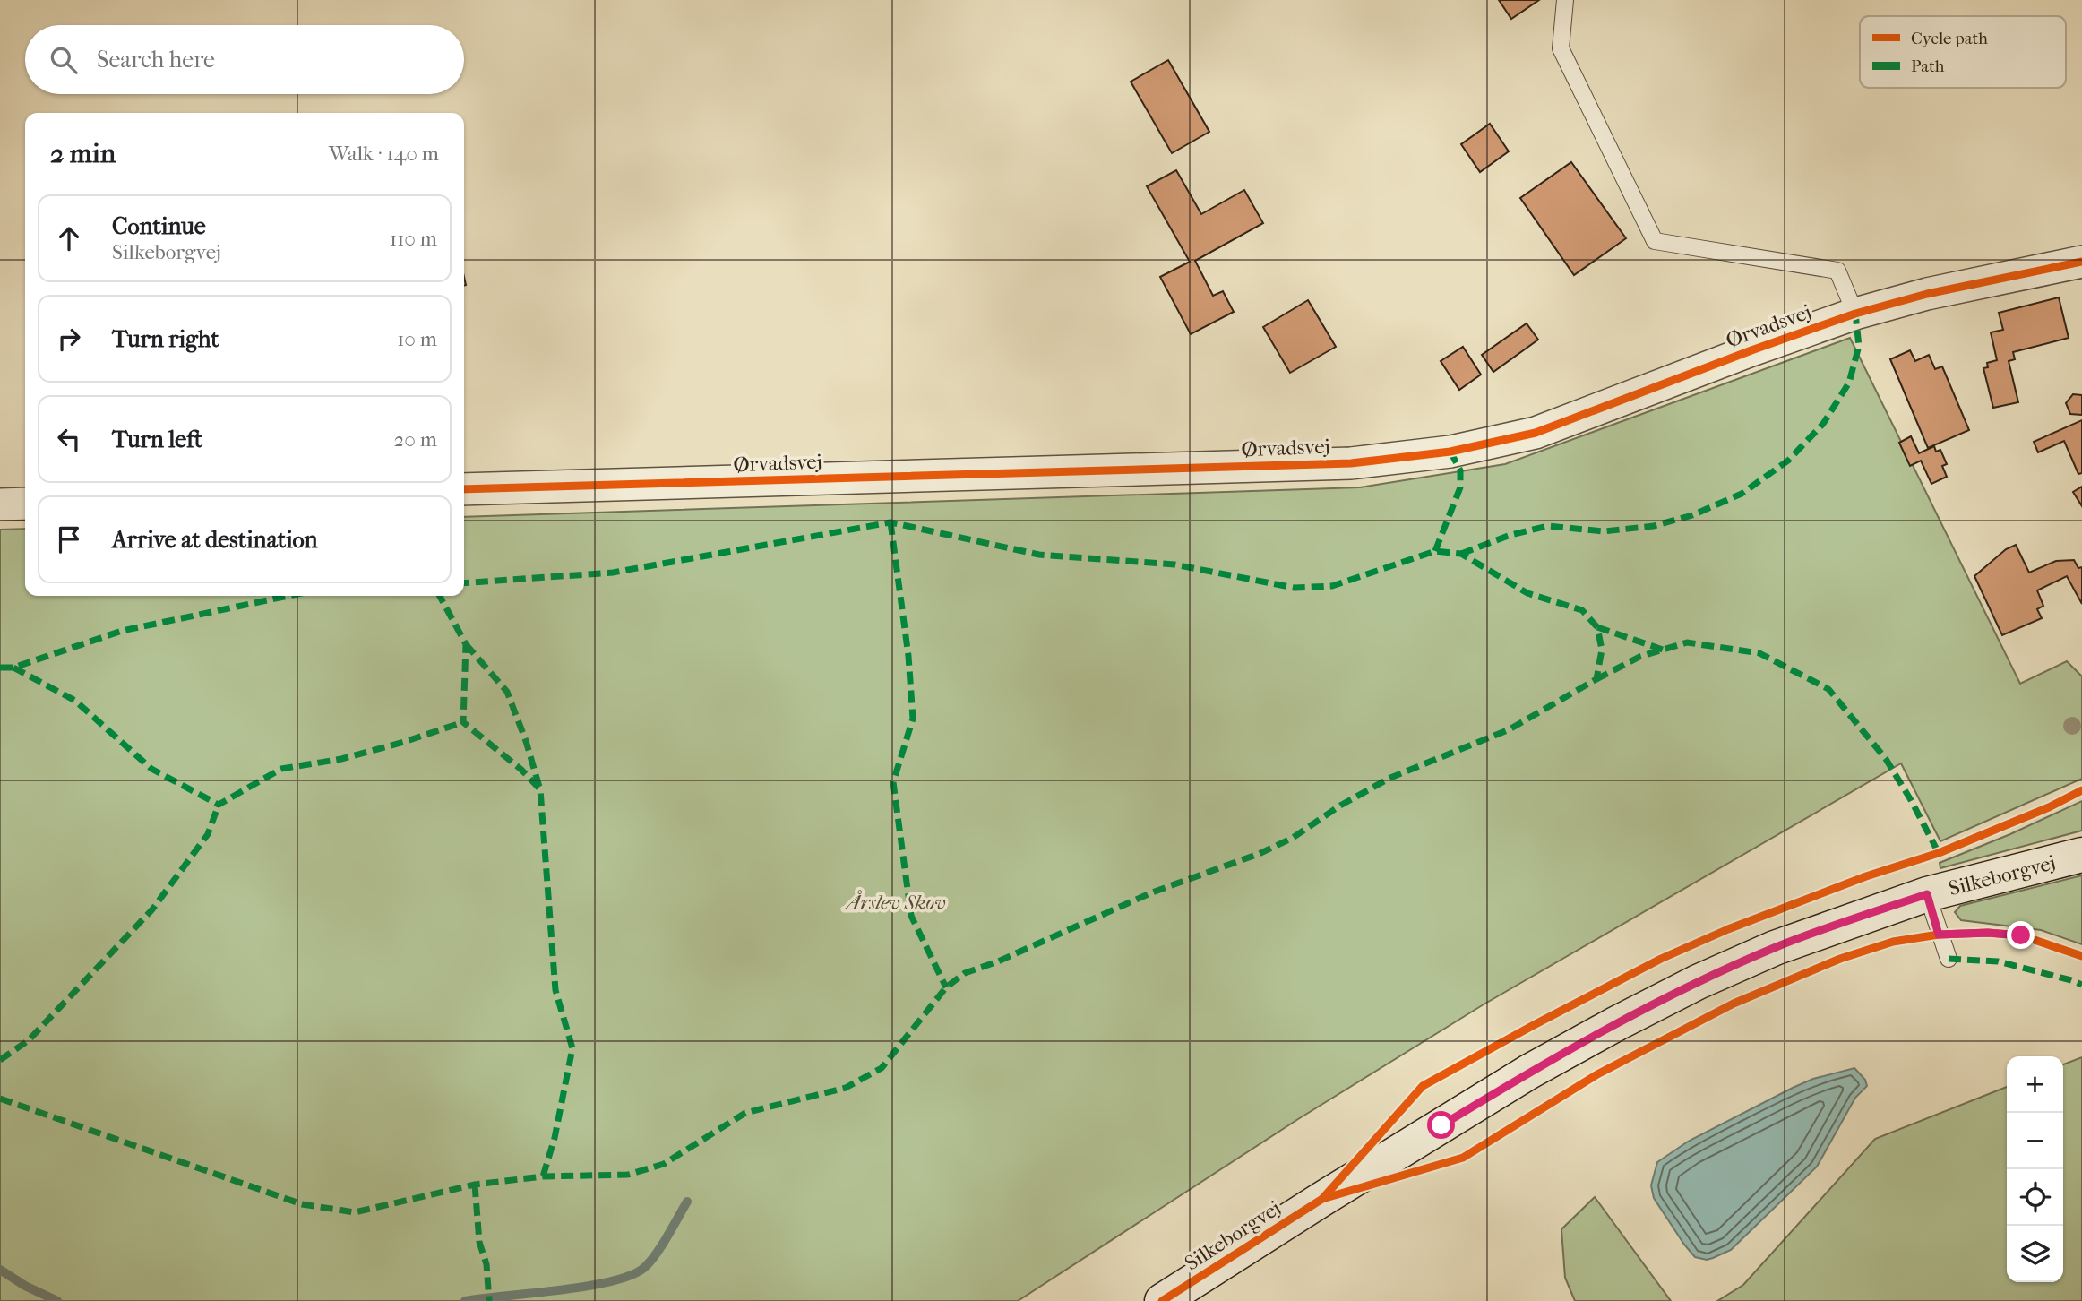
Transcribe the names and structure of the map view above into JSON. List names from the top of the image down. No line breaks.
{"streets":{"main road":["Silkeborgvej"],"street":["Ørvadsvej"]},"parks":["Årslev Skov"],"legend":["Cycle path","Path"],"page":{"search":"Search here","heading":["2 min","Walk · 140 m"],"list":[["Continue","Silkeborgvej","110 m"],["Turn right","10 m"],["Turn left","20 m"],"Arrive at destination"],"map_buttons":["+","−"]}}
